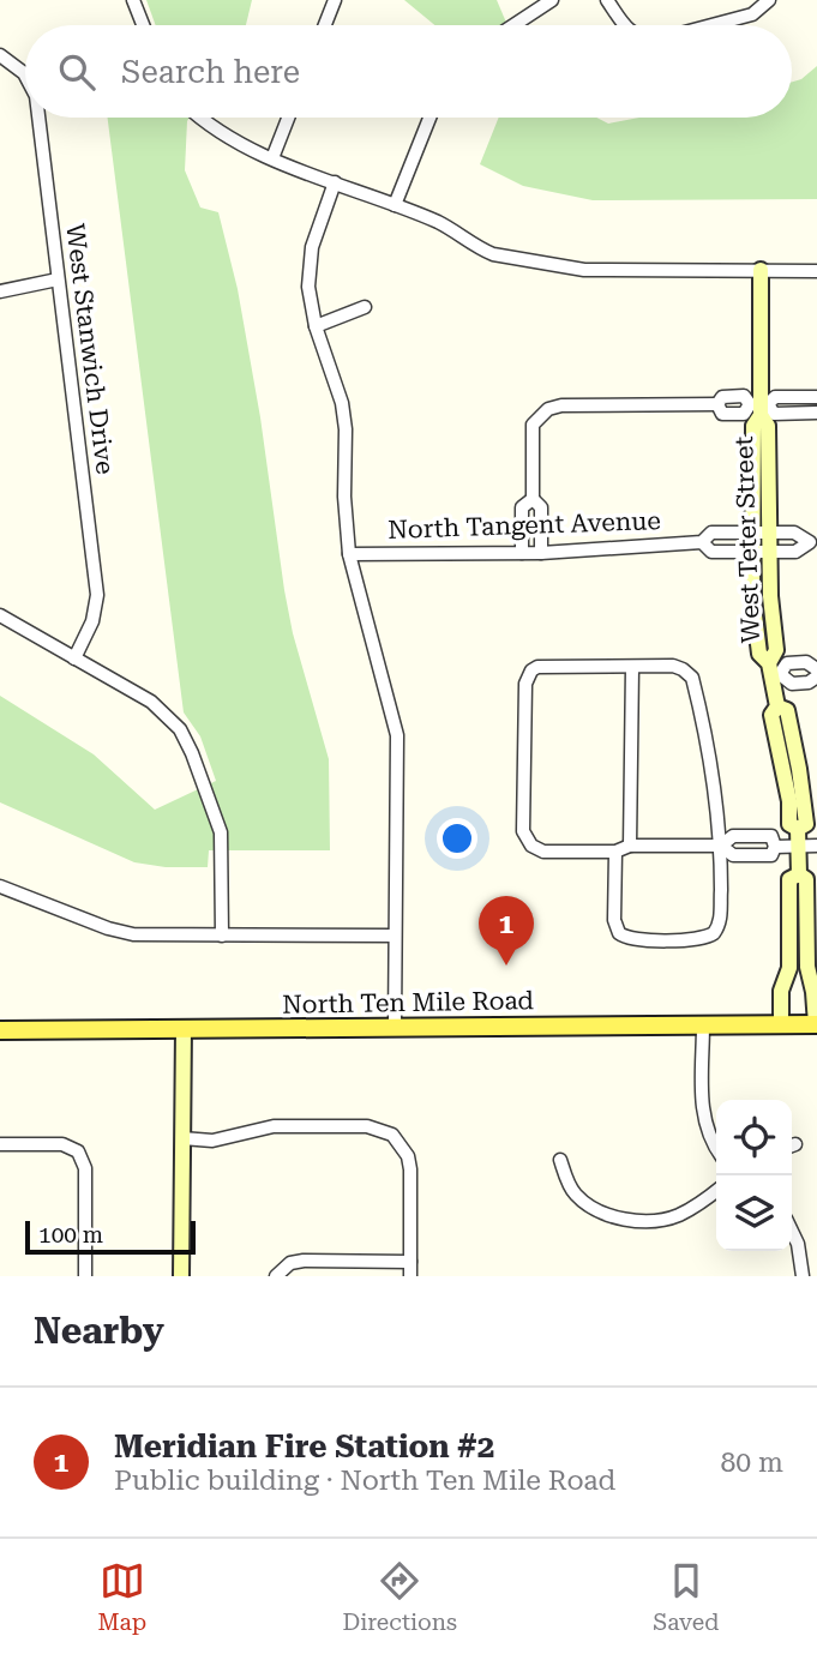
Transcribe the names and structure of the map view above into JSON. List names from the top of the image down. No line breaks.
{"streets":{"main road":["North Ten Mile Road"],"street":["West Stanwich Drive","North Tangent Avenue","West Teter Street"]},"crossings":[["North Tangent Avenue","West Teter Street"],["West Teter Street","North Ten Mile Road"]],"scale_bar":"100 m","page":{"search":"Search here","pins":"1","scale":"100 m","heading":"Nearby","list":[{"mark":"1","name":"Meridian Fire Station #2","note":"Public building · North Ten Mile Road","value":"80 m"}],"nav":["Map","Directions","Saved"]}}
